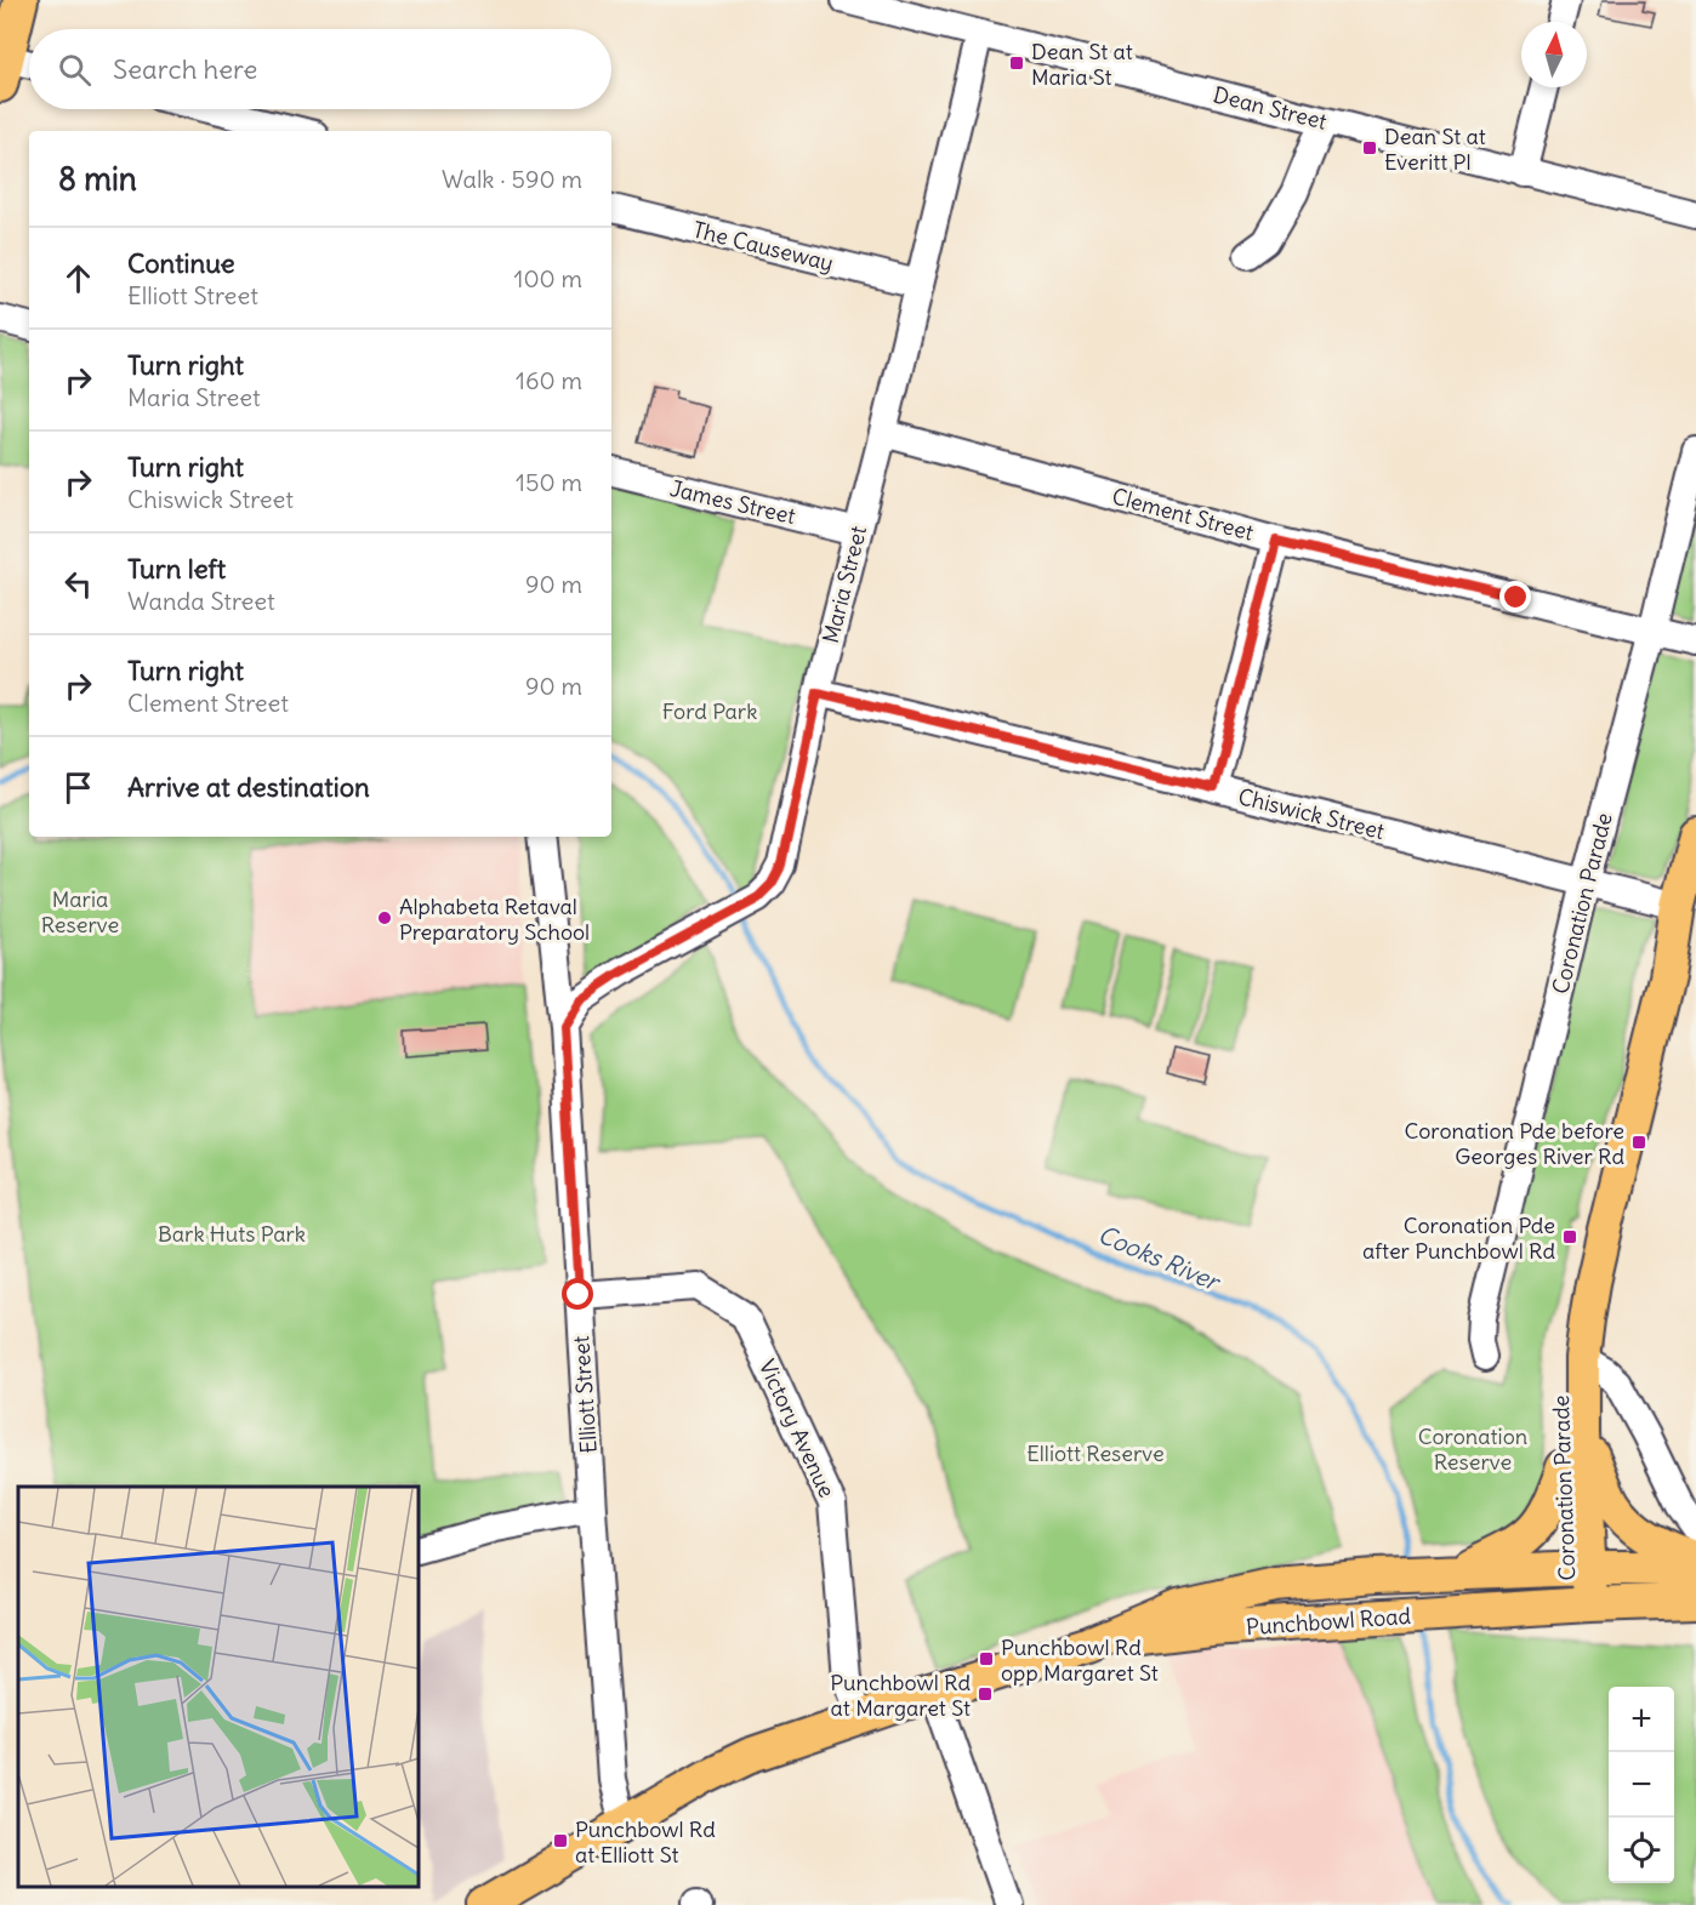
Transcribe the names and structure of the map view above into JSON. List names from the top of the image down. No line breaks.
{"streets":{"main road":["Coronation Parade","Punchbowl Road"],"street":["Dean Street","The Causeway","James Street","Clement Street","Maria Street","Chiswick Street","Elliott Street","Victory Avenue"]},"crossings":[["Dean Street","Maria Street"],["The Causeway","Maria Street"],["James Street","Maria Street"],["Clement Street","Maria Street"],["Clement Street","Coronation Parade"],["Maria Street","Chiswick Street"],["Maria Street","Elliott Street"],["Chiswick Street","Coronation Parade"],["Coronation Parade","Punchbowl Road"],["Elliott Street","Victory Avenue"],["Elliott Street","Punchbowl Road"],["Victory Avenue","Punchbowl Road"]],"water":["Cooks River"],"parks":["Ford Park","Maria Reserve","Bark Huts Park","Coronation Reserve","Elliott Reserve"],"places":{"transit":["Dean St at Maria St","Dean St at Everitt Pl","Coronation Pde before Georges River Rd","Coronation Pde after Punchbowl Rd","Punchbowl Rd opp Margaret St","Punchbowl Rd at Margaret St","Punchbowl Rd at Elliott St"],"other":["Alphabeta Retaval Preparatory School"]},"north":"top","page":{"search":"Search here","heading":["8 min","Walk · 590 m"],"list":[["Continue","Elliott Street","100 m"],["Turn right","Maria Street","160 m"],["Turn right","Chiswick Street","150 m"],["Turn left","Wanda Street","90 m"],["Turn right","Clement Street","90 m"],"Arrive at destination"],"map_buttons":["+","−"]}}
